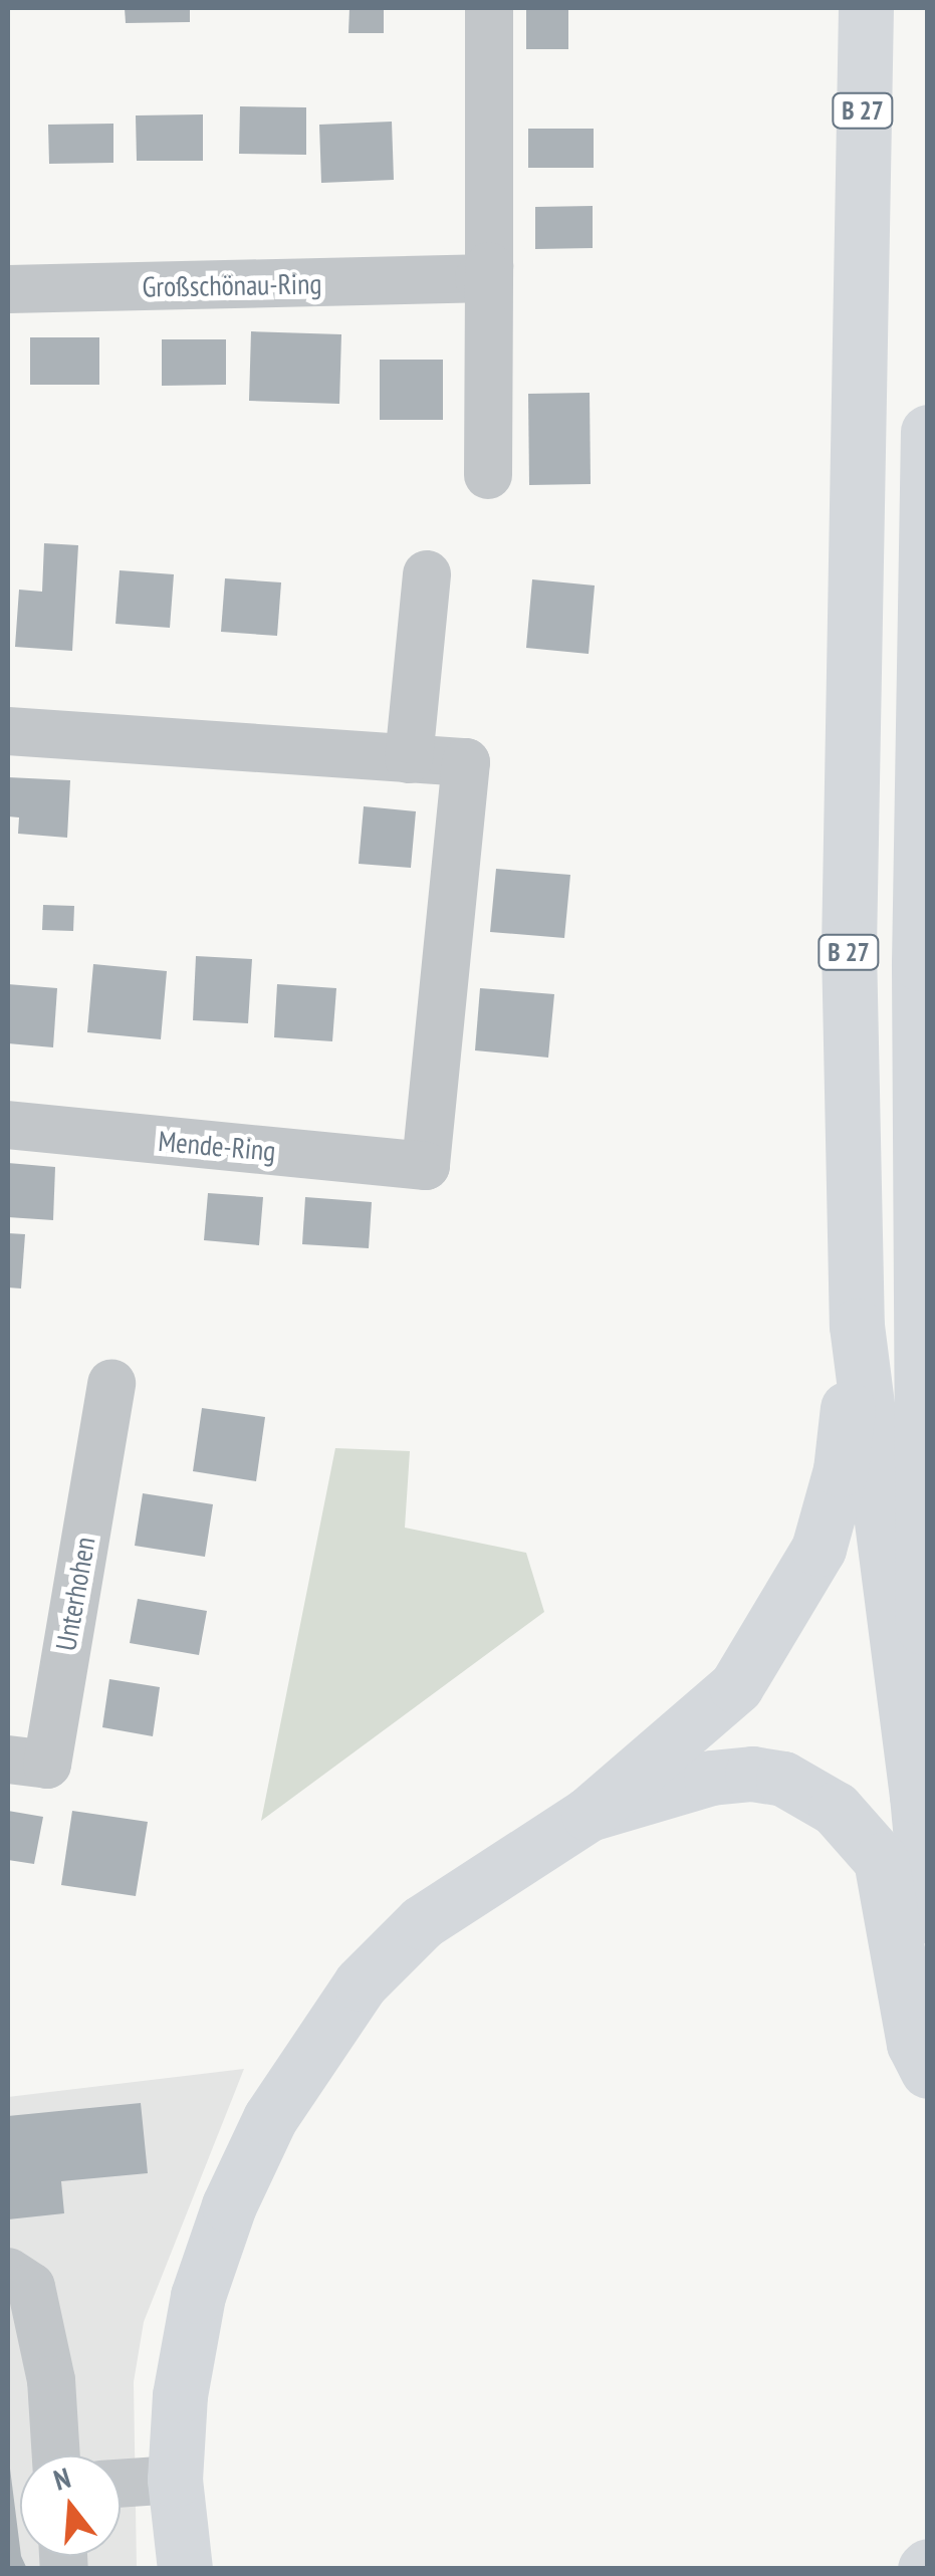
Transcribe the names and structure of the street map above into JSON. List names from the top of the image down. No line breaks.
{"streets":{"main road":["B 27"],"street":["Großschönau-Ring","Mende-Ring","Unterhohen"]},"north":"top"}
